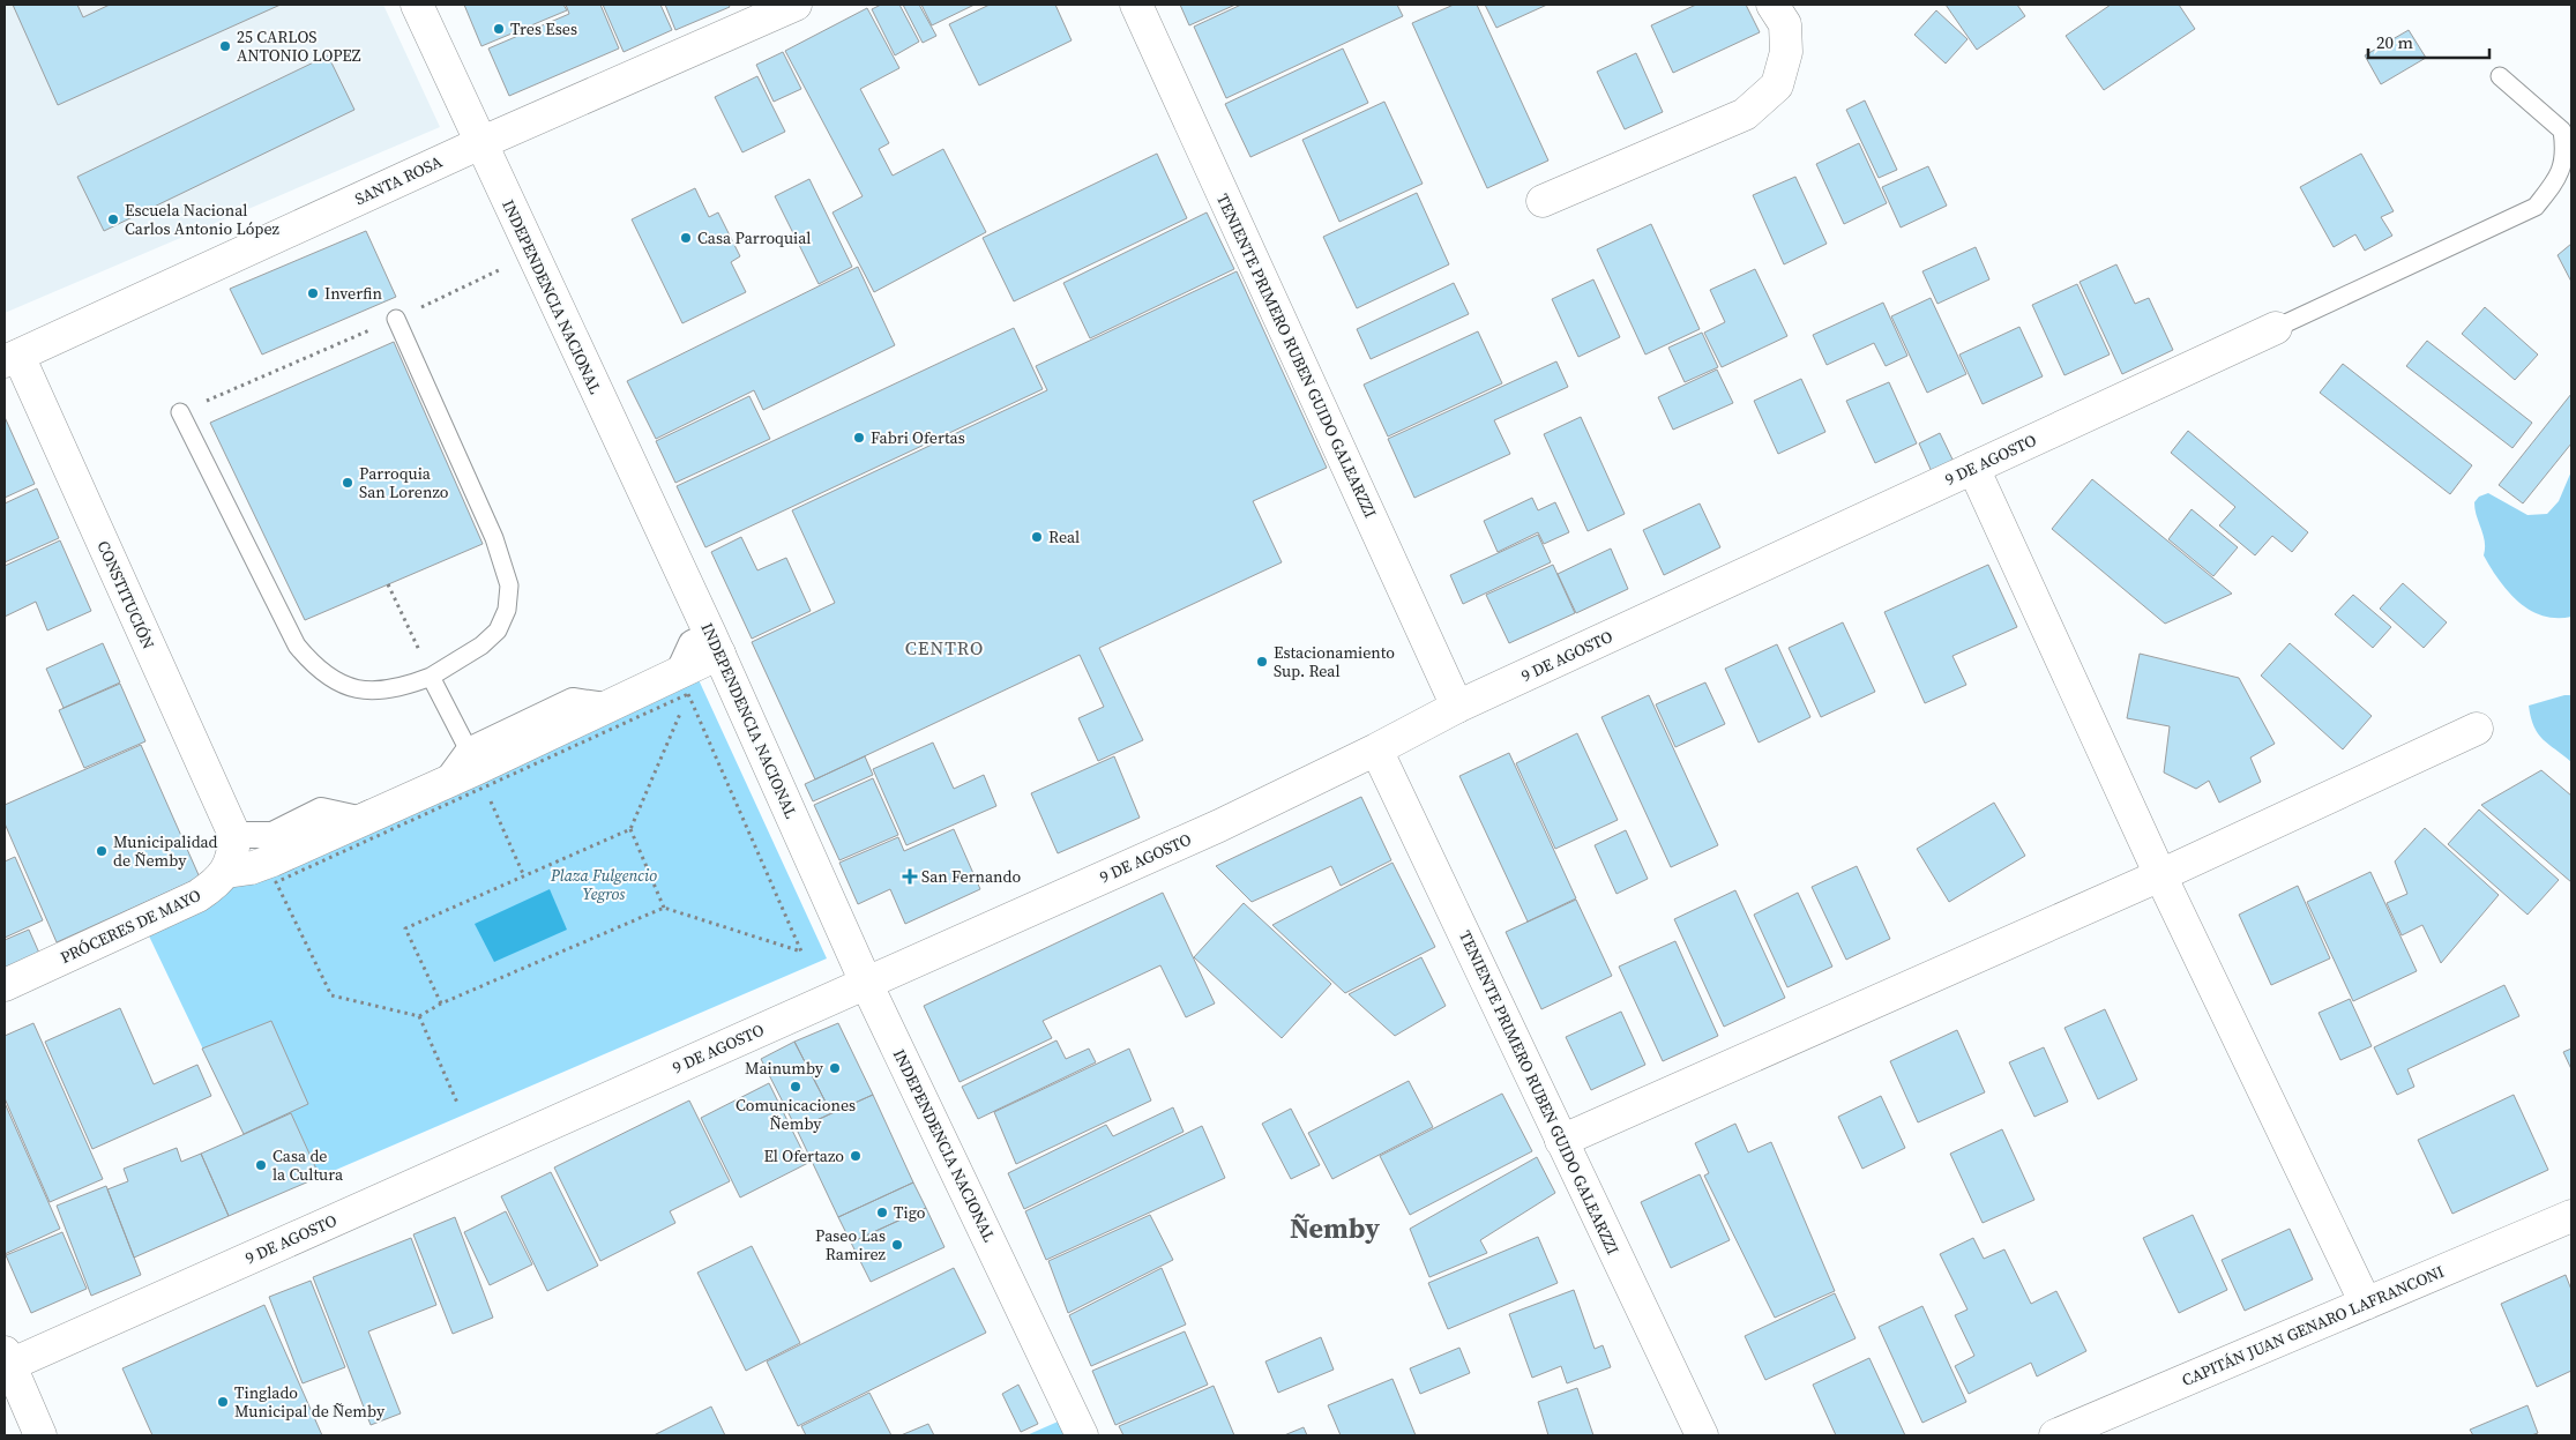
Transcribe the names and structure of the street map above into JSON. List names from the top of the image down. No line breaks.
{"streets":{"street":["SANTA ROSA","INDEPENDENCIA NACIONAL","TENIENTE PRIMERO RUBEN GUIDO GALEARZZI","9 DE AGOSTO","CONSTITUCIÓN","PRÓCERES DE MAYO","CAPITÁN JUAN GENARO LAFRANCONI"]},"crossings":[["SANTA ROSA","INDEPENDENCIA NACIONAL"],["SANTA ROSA","CONSTITUCIÓN"],["INDEPENDENCIA NACIONAL","9 DE AGOSTO"],["TENIENTE PRIMERO RUBEN GUIDO GALEARZZI","9 DE AGOSTO"]],"districts":["CENTRO","Ñemby"],"parks":["Plaza Fulgencio Yegros"],"places":{"other":["Tres Eses","25 CARLOS ANTONIO LOPEZ","Escuela Nacional Carlos Antonio López","Casa Parroquial","Inverfin","Fabri Ofertas","Parroquia San Lorenzo","Real","Estacionamiento Sup. Real","Municipalidad de Ñemby","Mainumby","Comunicaciones Ñemby","El Ofertazo","Casa de la Cultura","Tigo","Paseo Las Ramirez","Tinglado Municipal de Ñemby"],"health":["San Fernando"]},"scale_bar":"20 m"}
